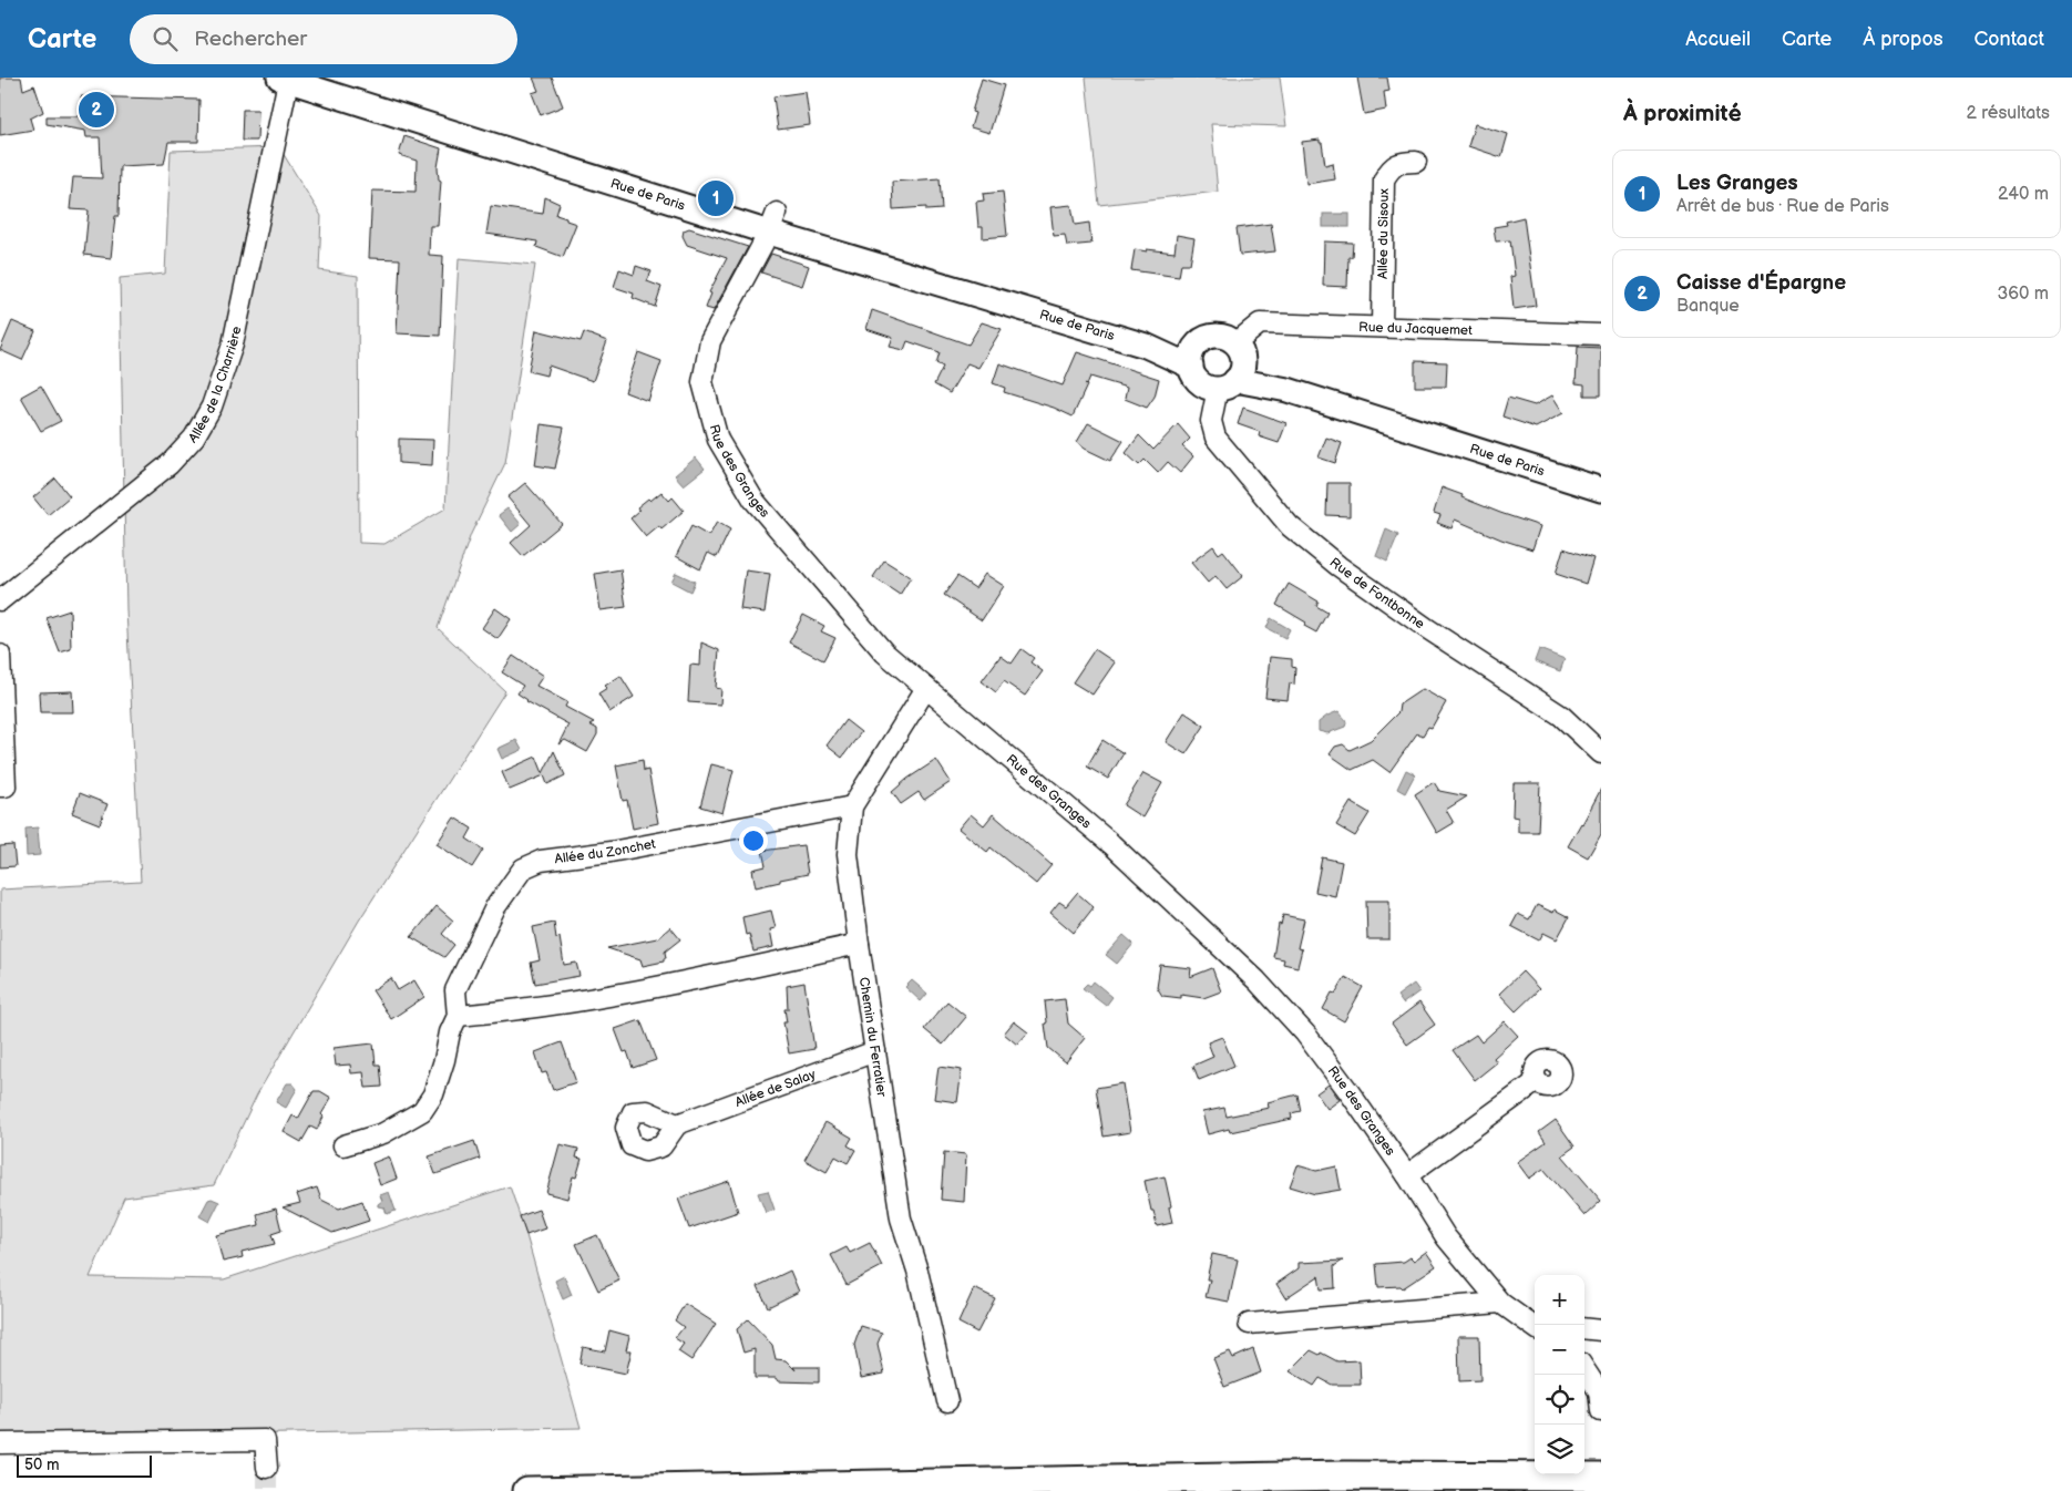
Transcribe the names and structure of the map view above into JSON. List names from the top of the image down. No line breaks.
{"streets":{"main road":["Rue de Paris"],"street":["Allée du Sisoux","Rue du Jacquemet","Allée de la Charrière","Rue des Granges","Rue de Fontbonne","Allée du Zonchet","Chemin du Ferratier","Allée de Salay"]},"crossings":[["Rue de Paris","Rue du Jacquemet"],["Rue de Paris","Allée de la Charrière"],["Rue de Paris","Rue des Granges"],["Rue de Paris","Rue de Fontbonne"],["Allée du Sisoux","Rue du Jacquemet"],["Rue du Jacquemet","Rue de Fontbonne"],["Rue des Granges","Chemin du Ferratier"],["Allée du Zonchet","Chemin du Ferratier"],["Chemin du Ferratier","Allée de Salay"]],"scale_bar":"50 m","page":{"header":"Carte","search":"Rechercher","nav":["Accueil","Carte","À propos","Contact"],"heading":["À proximité","2 résultats"],"pins":["2","1"],"list":[{"mark":"1","name":"Les Granges","note":"Arrêt de bus · Rue de Paris","value":"240 m"},{"mark":"2","name":"Caisse d'Épargne","note":"Banque","value":"360 m"}],"map_buttons":["+","−"],"scale":"50 m"}}
